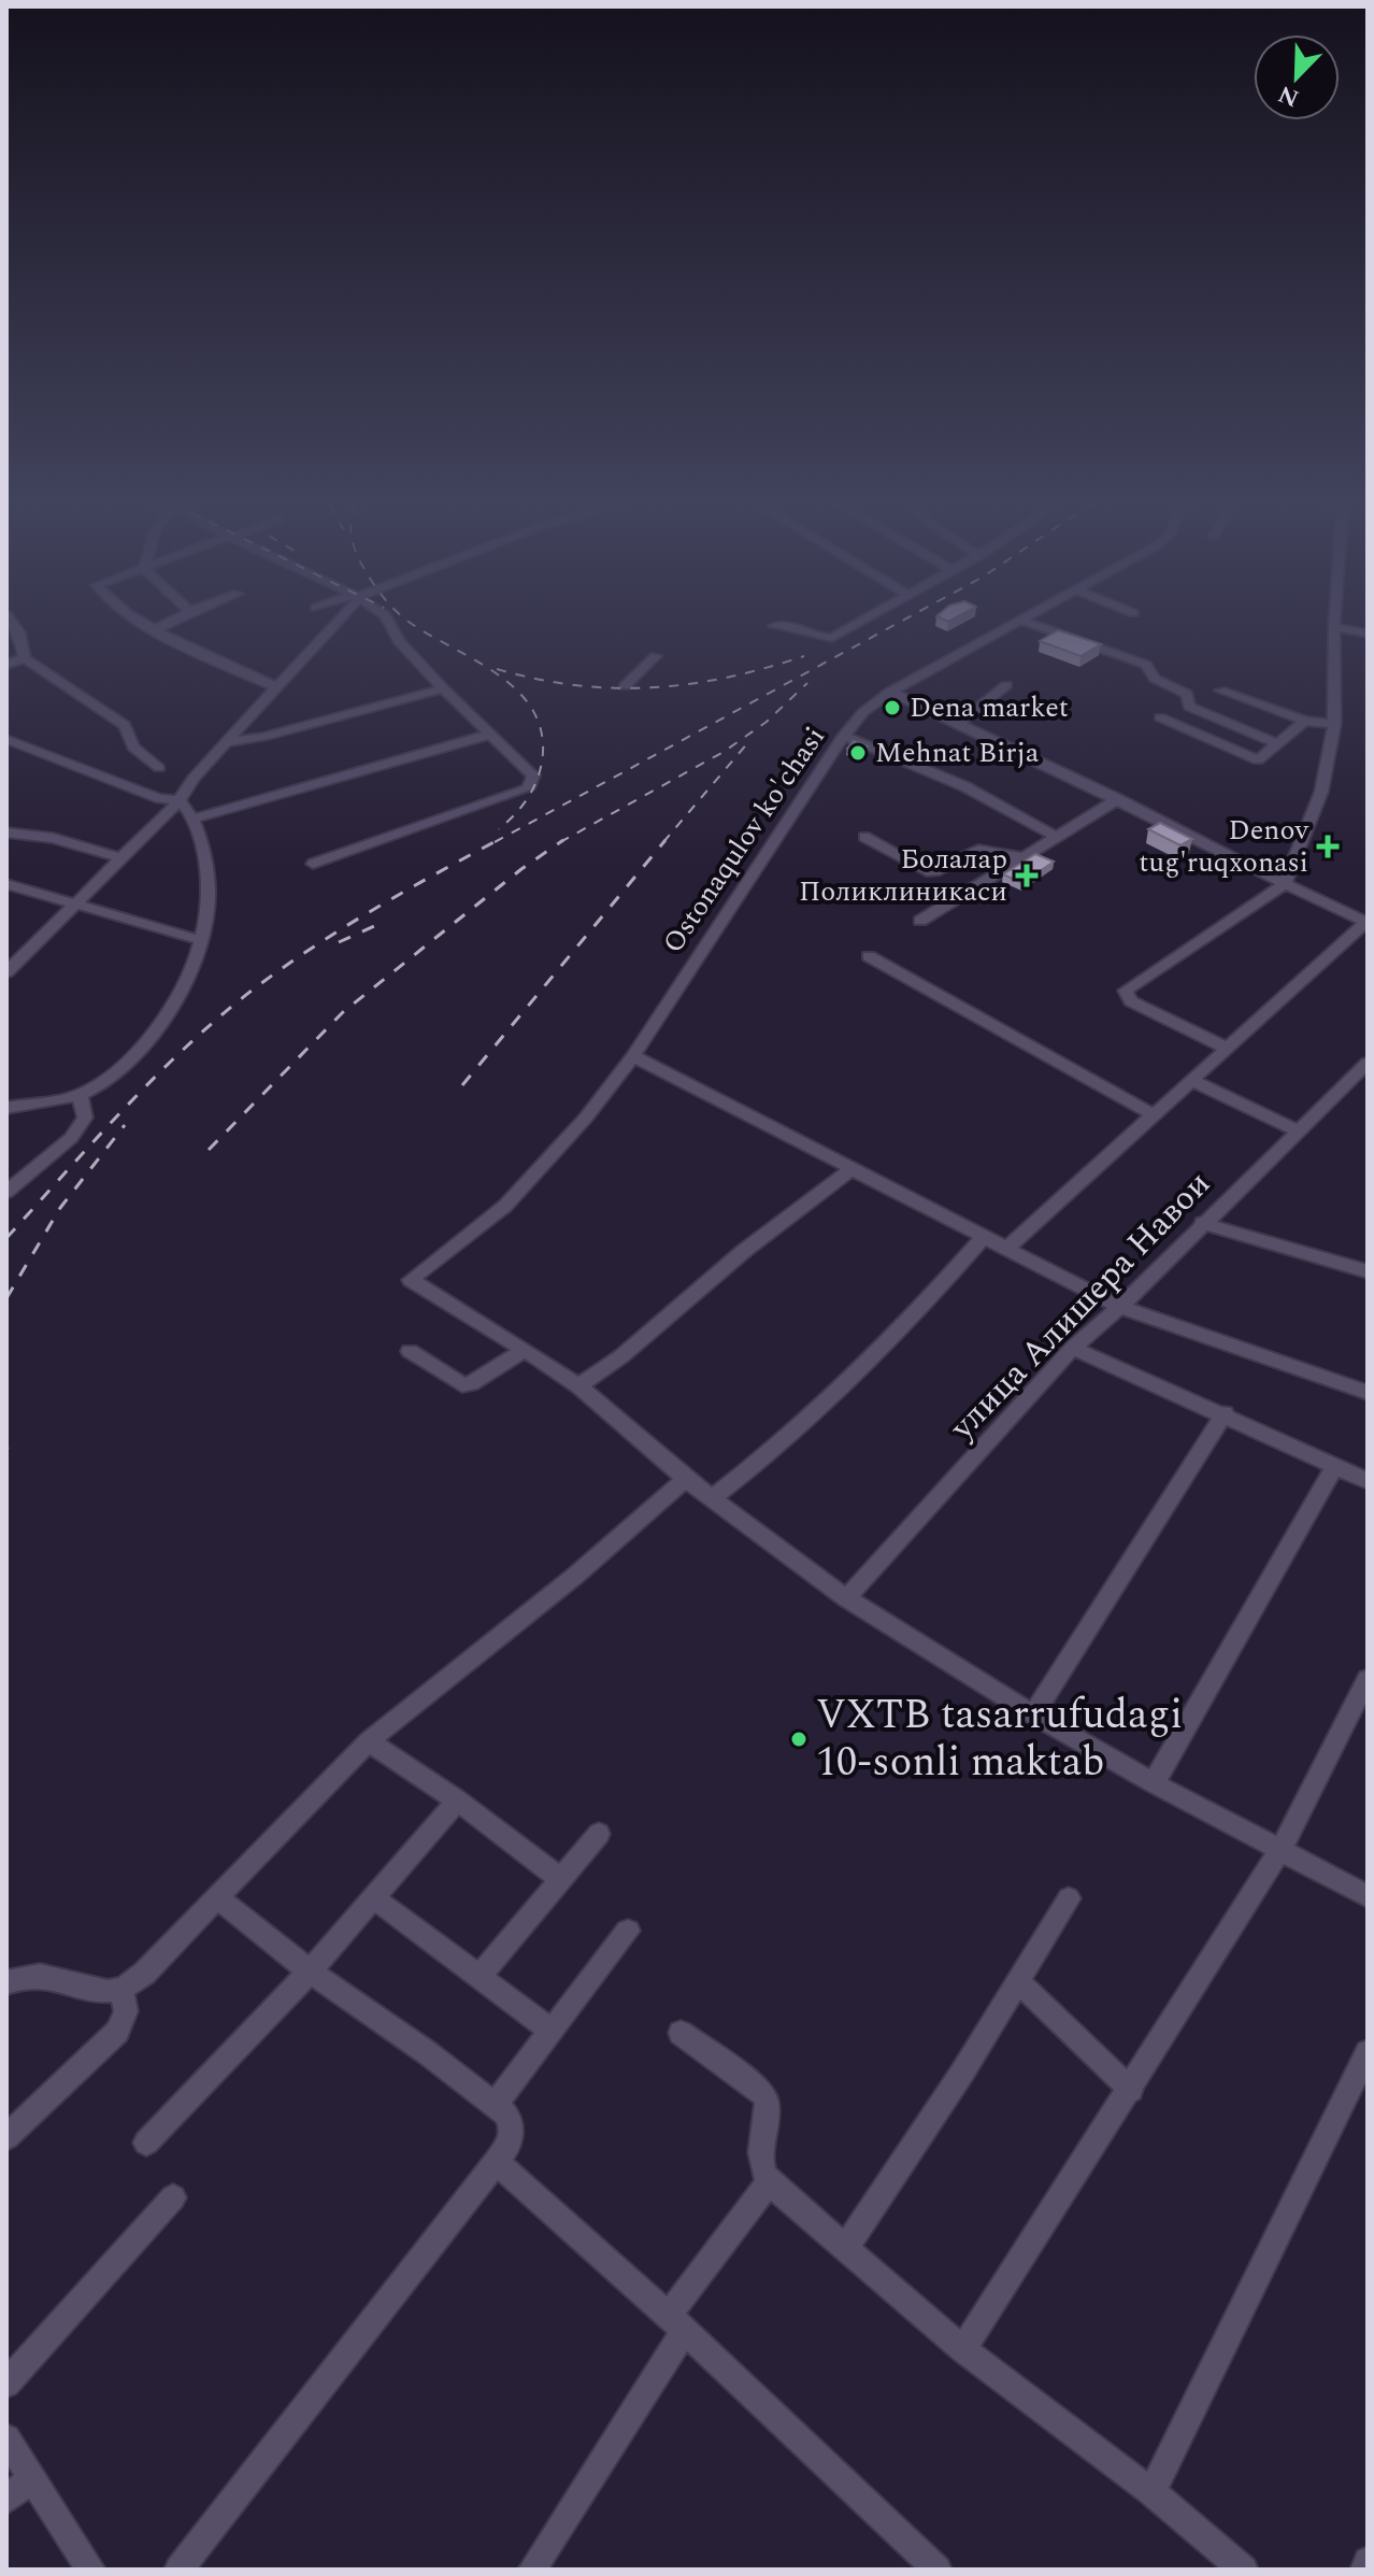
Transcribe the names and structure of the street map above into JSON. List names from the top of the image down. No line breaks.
{"streets":{"street":["Ostonaqulov ko'chasi","улица Алишера Навои"]},"places":{"other":["Dena market","Mehnat Birja","VXTB tasarrufudagi 10-sonli maktab"],"health":["Denov tug'ruqxonasi","Болалар Поликлиникаси"]},"north":"bottom left"}
